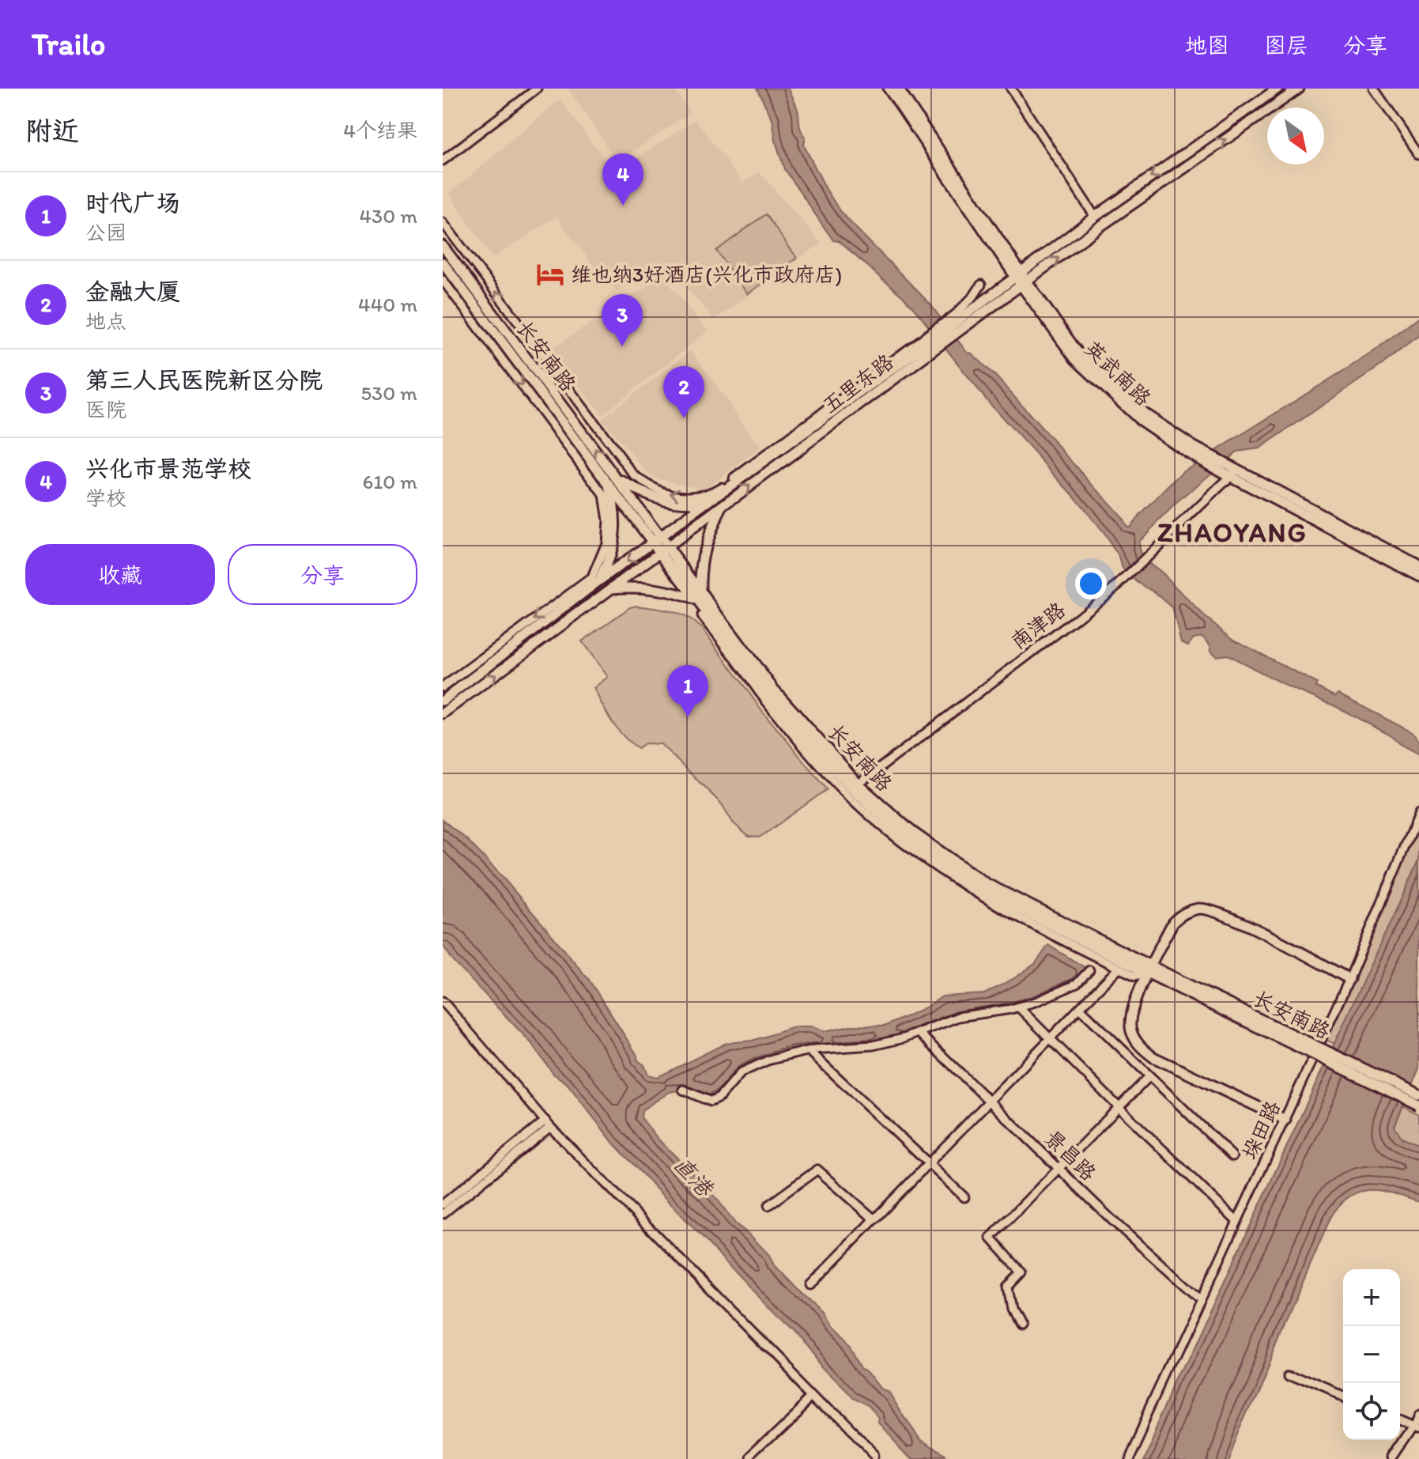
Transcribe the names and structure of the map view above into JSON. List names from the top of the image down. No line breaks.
{"streets":{"main road":["长安南路","英武南路","五里东路"],"street":["南津路","垛田路","景昌路"]},"crossings":[["长安南路","五里东路"],["长安南路","南津路"],["英武南路","五里东路"],["英武南路","南津路"],["垛田路","景昌路"]],"districts":["ZHAOYANG"],"water":["直港"],"places":{"hotel":["维也纳3好酒店(兴化市政府店)"]},"north":"bottom right","page":{"header":"Trailo","nav":["地图","图层","分享"],"heading":["附近","4个结果"],"pins":["4","3","2","1"],"list":[{"mark":"1","name":"时代广场","note":"公园","value":"430 m"},{"mark":"2","name":"金融大厦","note":"地点","value":"440 m"},{"mark":"3","name":"第三人民医院新区分院","note":"医院","value":"530 m"},{"mark":"4","name":"兴化市景范学校","note":"学校","value":"610 m"}],"buttons":["收藏","分享"],"map_buttons":["+","−"]}}
